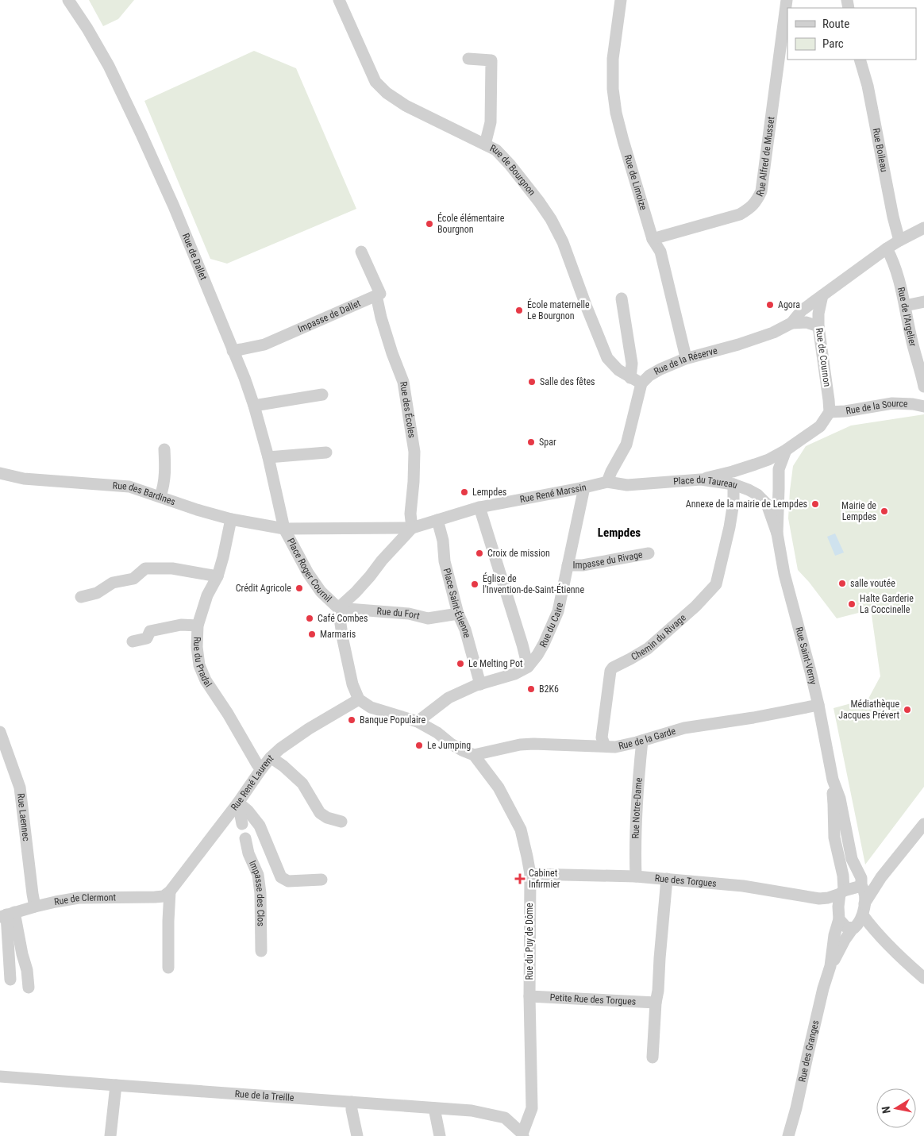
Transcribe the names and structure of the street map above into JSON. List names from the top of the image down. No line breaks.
{"streets":{"street":["Rue Boileau","Rue Alfred de Musset","Rue de Bourgnon","Rue de Limoize","Rue de Dallet","Impasse de Dallet","Rue de l'Argelier","Rue de Cournon","Rue de la Réserve","Rue de la Source","Rue des Écoles","Place du Taureau","Rue René Marssin","Rue des Bardines","Impasse du Rivage","Place Roger Cournil","Place Saint-Étienne","Rue du Fort","Rue du Caire","Chemin du Rivage","Rue Saint-Verny","Rue du Pradal","Rue de la Garde","Rue René Laurent","Rue Notre-Dame","Rue Laennec","Rue des Torgues","Impasse des Clos","Rue de Clermont","Rue du Puy de Dôme","Petite Rue des Torgues","Rue des Granges","Rue de la Treille"]},"crossings":[["Rue Alfred de Musset","Rue de Limoize"],["Rue de Bourgnon","Rue de la Réserve"],["Rue de Limoize","Rue de la Réserve"],["Rue de Dallet","Impasse de Dallet"],["Rue de Dallet","Rue René Marssin"],["Rue de Dallet","Rue des Bardines"],["Rue de Dallet","Place Roger Cournil"],["Impasse de Dallet","Rue des Écoles"],["Rue de Cournon","Rue de la Réserve"],["Rue de Cournon","Rue de la Source"],["Rue des Écoles","Rue René Marssin"],["Place du Taureau","Rue René Marssin"],["Place du Taureau","Chemin du Rivage"],["Place du Taureau","Rue Saint-Verny"],["Rue René Marssin","Rue des Bardines"],["Rue René Marssin","Place Roger Cournil"],["Rue René Marssin","Place Saint-Étienne"],["Rue René Marssin","Rue du Caire"],["Rue des Bardines","Place Roger Cournil"],["Rue des Bardines","Rue du Pradal"],["Impasse du Rivage","Rue du Caire"],["Place Roger Cournil","Rue du Fort"],["Place Roger Cournil","Rue René Laurent"],["Place Roger Cournil","Rue du Puy de Dôme"],["Place Saint-Étienne","Rue du Fort"],["Place Saint-Étienne","Rue du Caire"],["Rue du Caire","Rue du Puy de Dôme"],["Chemin du Rivage","Rue de la Garde"],["Rue Saint-Verny","Rue de la Garde"],["Rue Saint-Verny","Rue des Torgues"],["Rue Saint-Verny","Rue des Granges"],["Rue du Pradal","Rue René Laurent"],["Rue de la Garde","Rue Notre-Dame"],["Rue de la Garde","Rue du Puy de Dôme"],["Rue René Laurent","Rue de Clermont"],["Rue René Laurent","Rue du Puy de Dôme"],["Rue Notre-Dame","Rue des Torgues"],["Rue Laennec","Rue de Clermont"],["Rue des Torgues","Rue du Puy de Dôme"],["Rue des Torgues","Rue des Granges"],["Rue du Puy de Dôme","Petite Rue des Torgues"],["Rue du Puy de Dôme","Rue de la Treille"]],"districts":["Lempdes"],"places":{"other":["École élémentaire Bourgnon","Agora","École maternelle Le Bourgnon","Salle des fêtes","Spar","Lempdes","Annexe de la mairie de Lempdes","Mairie de Lempdes","Croix de mission","salle voutée","Église de l'Invention-de-Saint-Étienne","Crédit Agricole","Halte Garderie La Coccinelle","Café Combes","Marmaris","Le Melting Pot","B2K6","Médiathèque Jacques Prévert","Banque Populaire","Le Jumping"],"health":["Cabinet Infirmier"]},"legend":["Route","Parc"],"north":"left"}
